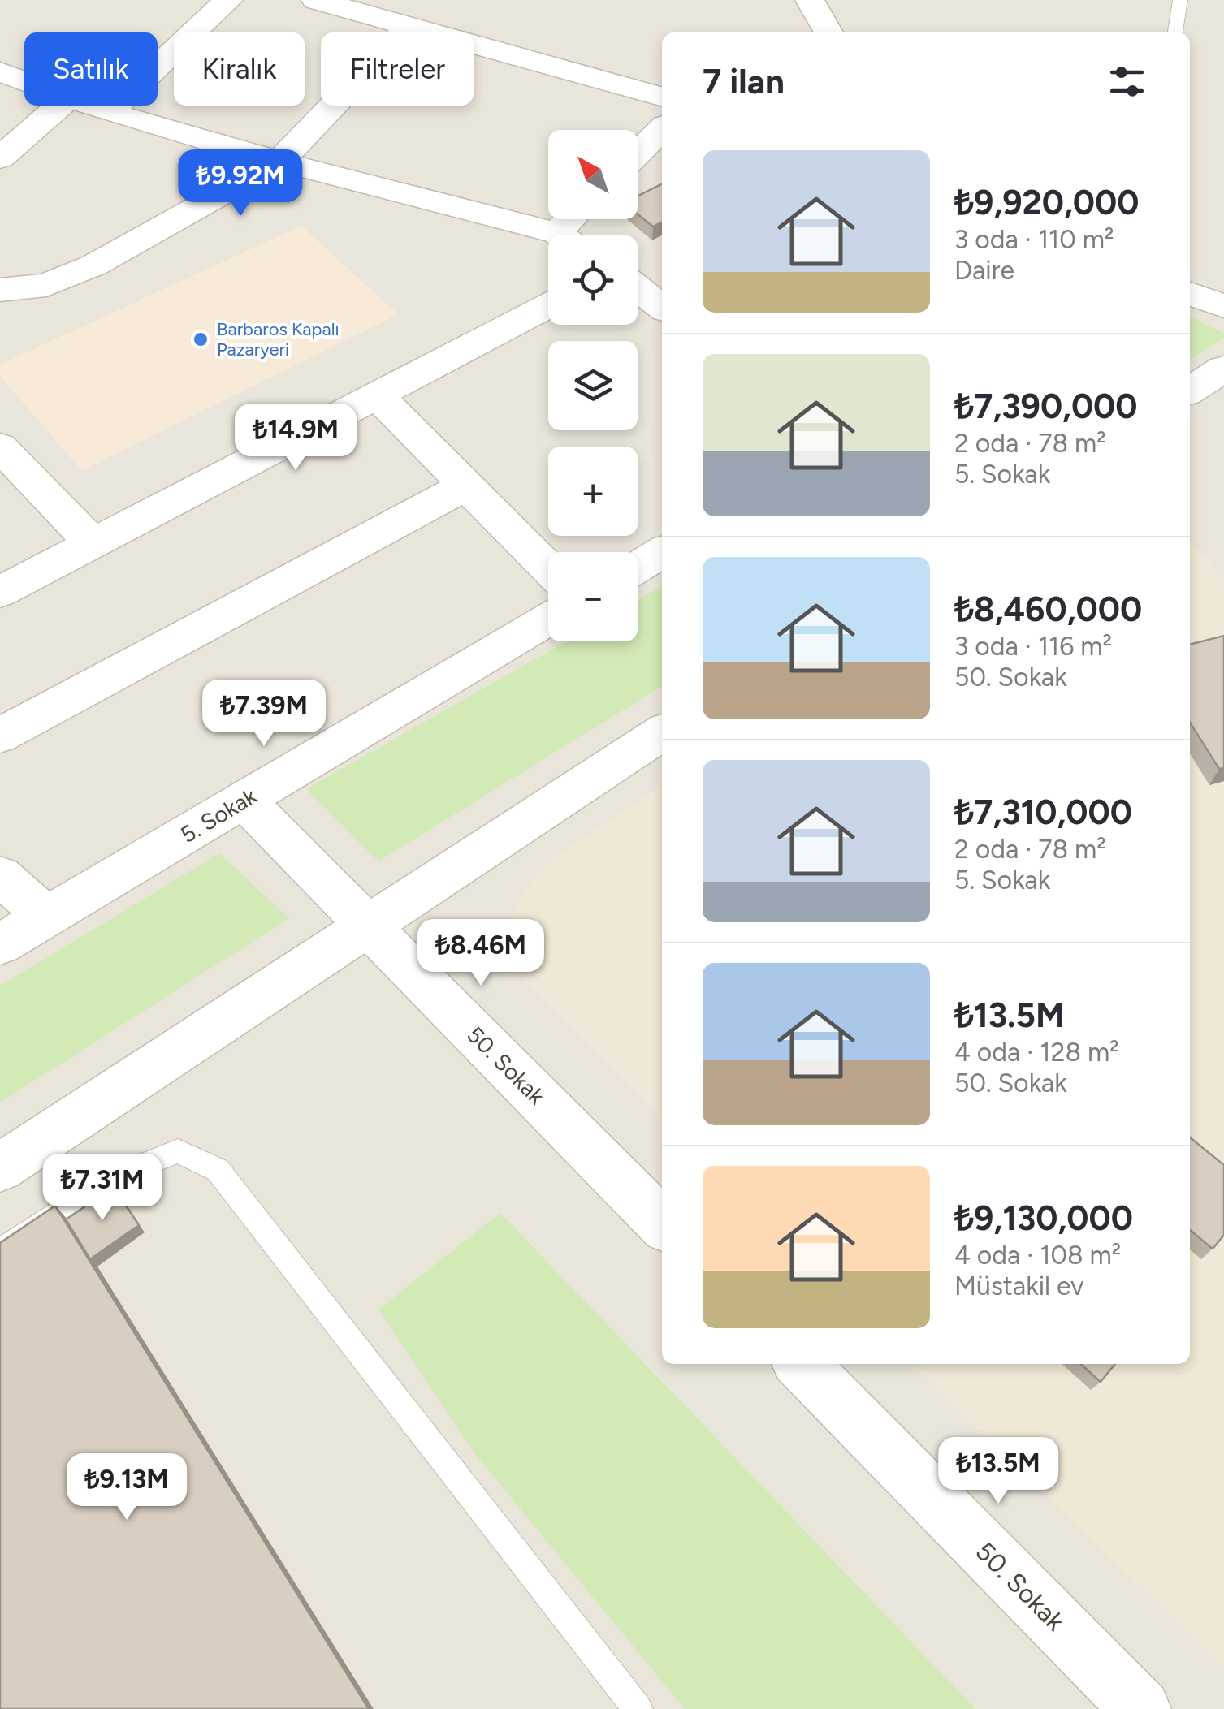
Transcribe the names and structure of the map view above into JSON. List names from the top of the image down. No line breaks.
{"streets":{"street":["5. Sokak","50. Sokak"]},"crossings":[["5. Sokak","50. Sokak"]],"places":["Barbaros Kapalı Pazaryeri"],"north":"top left","page":{"chip":["Satılık","Kiralık","Filtreler"],"heading":"7 ilan","map_buttons":["+","−"],"list":[{"name":"₺9,920,000","note":"3 oda · 110 m² · Daire"},{"name":"₺7,390,000","note":"2 oda · 78 m² · 5. Sokak"},{"name":"₺8,460,000","note":"3 oda · 116 m² · 50. Sokak"},{"name":"₺7,310,000","note":"2 oda · 78 m² · 5. Sokak"},{"name":"₺13.5M","note":"4 oda · 128 m² · 50. Sokak"},{"name":"₺9,130,000","note":"4 oda · 108 m² · Müstakil ev"}],"price":["₺9.92M","₺14.9M","₺7.39M","₺8.46M","₺7.31M","₺13.5M","₺9.13M"]}}
